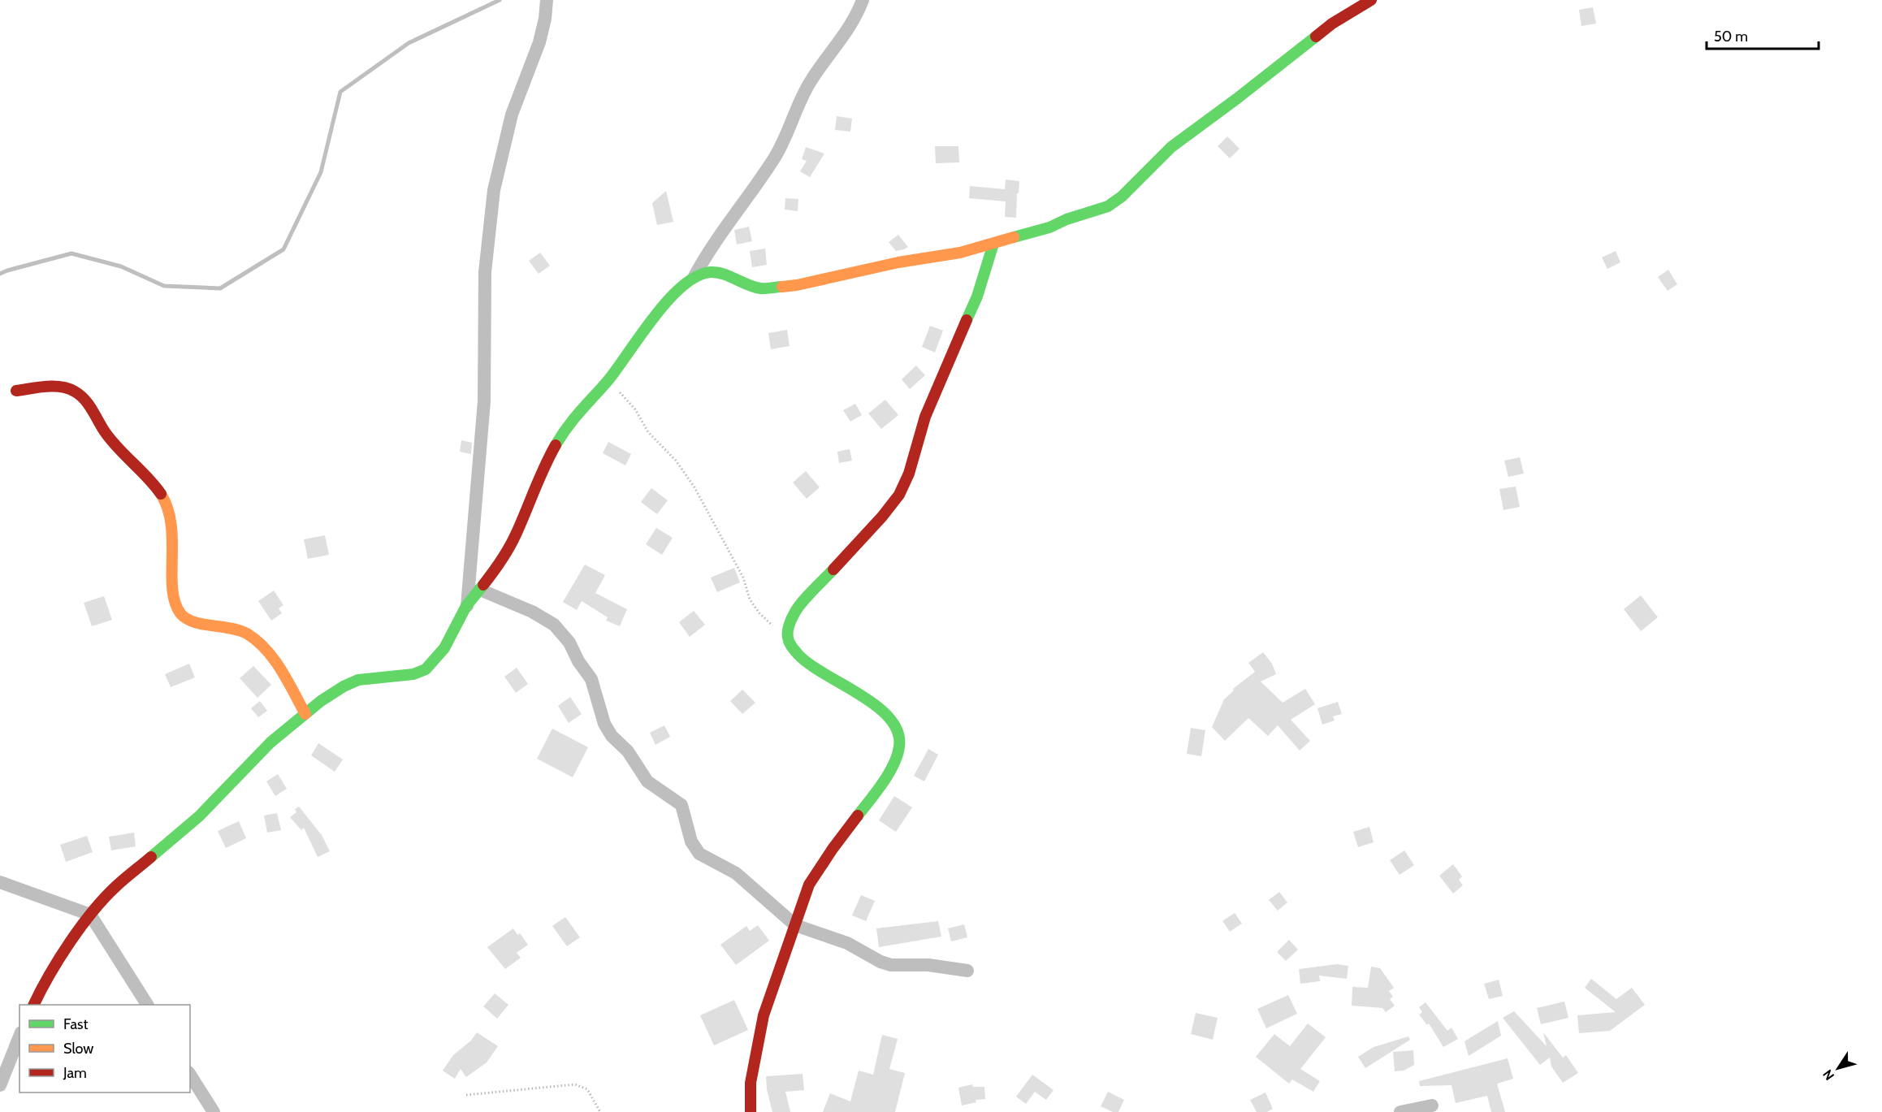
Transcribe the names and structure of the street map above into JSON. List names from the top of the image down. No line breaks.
{"legend":["Fast","Slow","Jam"],"scale_bar":"50 m","north":"bottom left"}
